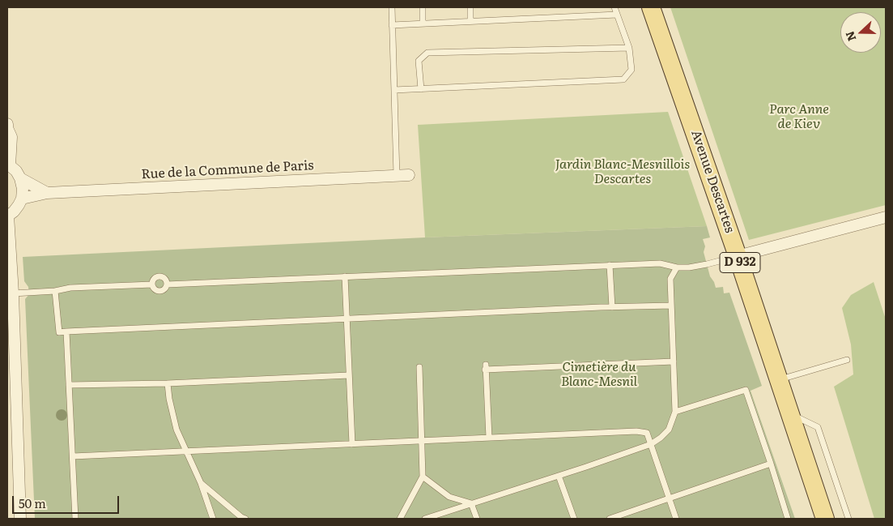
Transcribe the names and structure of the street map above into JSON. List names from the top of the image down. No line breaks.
{"streets":{"main road":["Avenue Descartes","D 932"],"street":["Rue de la Commune de Paris"]},"parks":["Parc Anne de Kiev","Jardin Blanc-Mesnillois Descartes","Cimetière du Blanc-Mesnil"],"scale_bar":"50 m","north":"left"}
